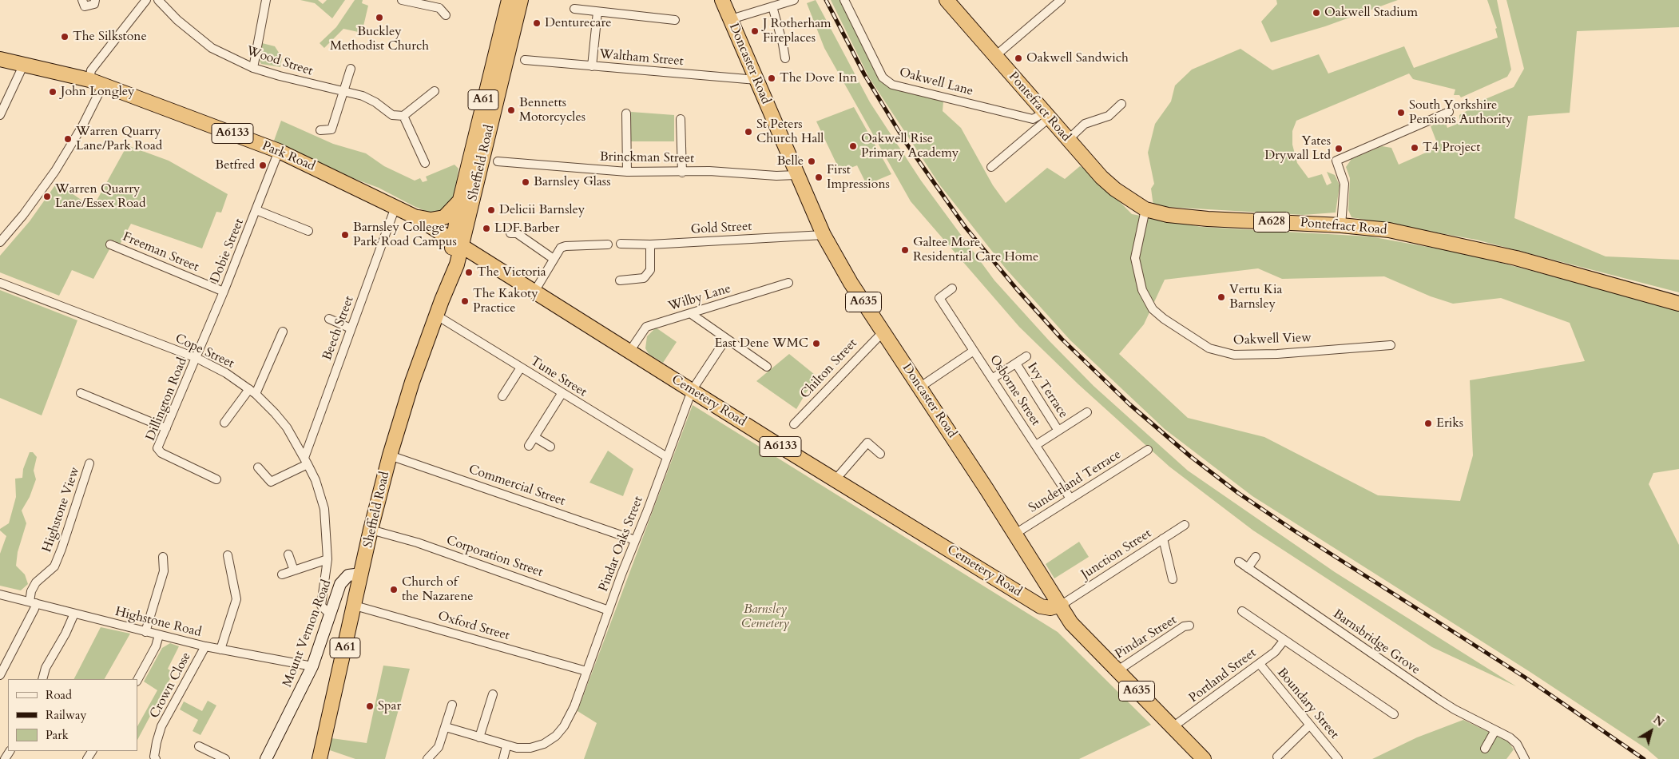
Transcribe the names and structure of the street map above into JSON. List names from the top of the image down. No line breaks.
{"streets":{"highway":["Doncaster Road","A61","Pontefract Road","A6133","Park Road","Sheffield Road","A628","A635","Cemetery Road"],"street":["Waltham Street","Wood Street","Oakwell Lane","Brinckman Street","Gold Street","Dobie Street","Freeman Street","Wilby Lane","Beech Street","Oakwell View","Cope Street","Chilton Street","Tune Street","Osborne Street","Ivy Terrace","Dillington Road","Sunderland Terrace","Commercial Street","Highstone View","Pindar Oaks Street","Junction Street","Corporation Street","Highstone Road","Oxford Street","Mount Vernon Road","Pindar Street","Barnsbridge Grove","Portland Street","Crown Close","Boundary Street"]},"crossings":[["Waltham Street","Doncaster Road"],["Doncaster Road","A6133"],["Doncaster Road","Brinckman Street"],["Doncaster Road","Gold Street"],["Doncaster Road","Chilton Street"],["Doncaster Road","Osborne Street"],["Doncaster Road","Sunderland Terrace"],["Doncaster Road","Junction Street"],["Doncaster Road","Pindar Street"],["Doncaster Road","Portland Street"],["Oakwell Lane","Pontefract Road"],["Pontefract Road","Oakwell View"],["A6133","Park Road"],["A6133","Sheffield Road"],["A6133","Cemetery Road"],["Park Road","Sheffield Road"],["Park Road","Dobie Street"],["Park Road","Beech Street"],["Park Road","Cemetery Road"],["Sheffield Road","Tune Street"],["Sheffield Road","Cemetery Road"],["Sheffield Road","Commercial Street"],["Sheffield Road","Corporation Street"],["Sheffield Road","Oxford Street"],["Sheffield Road","Mount Vernon Road"],["Dobie Street","Freeman Street"],["Dobie Street","Cope Street"],["Dobie Street","Dillington Road"],["Wilby Lane","Cemetery Road"],["Beech Street","Cope Street"],["Cope Street","Dillington Road"],["Cope Street","Mount Vernon Road"],["Tune Street","Pindar Oaks Street"],["Osborne Street","Sunderland Terrace"],["Cemetery Road","Pindar Oaks Street"],["Commercial Street","Pindar Oaks Street"],["Highstone View","Highstone Road"],["Pindar Oaks Street","Corporation Street"],["Pindar Oaks Street","Oxford Street"],["Highstone Road","Mount Vernon Road"],["Highstone Road","Crown Close"],["Portland Street","Boundary Street"]],"parks":["Barnsley Cemetery"],"places":["Oakwell Stadium","Buckley Methodist Church","Denturecare","J Rotherham Fireplaces","The Silkstone","Oakwell Sandwich","The Dove Inn","John Longley","Bennetts Motorcycles","South Yorkshire Pensions Authority","St Peters Church Hall","Warren Quarry Lane/Park Road","Oakwell Rise Primary Academy","T4 Project","Yates Drywall Ltd","Belle","Betfred","First Impressions","Barnsley Glass","Warren Quarry Lane/Essex Road","Delicii Barnsley","LDF Barber","Barnsley College Park Road Campus","Galtee More Residential Care Home","The Victoria","Vertu Kia Barnsley","The Kakoty Practice","East Dene WMC","Eriks","Church of the Nazarene","Spar"],"legend":["Road","Railway","Park"],"north":"top right"}
